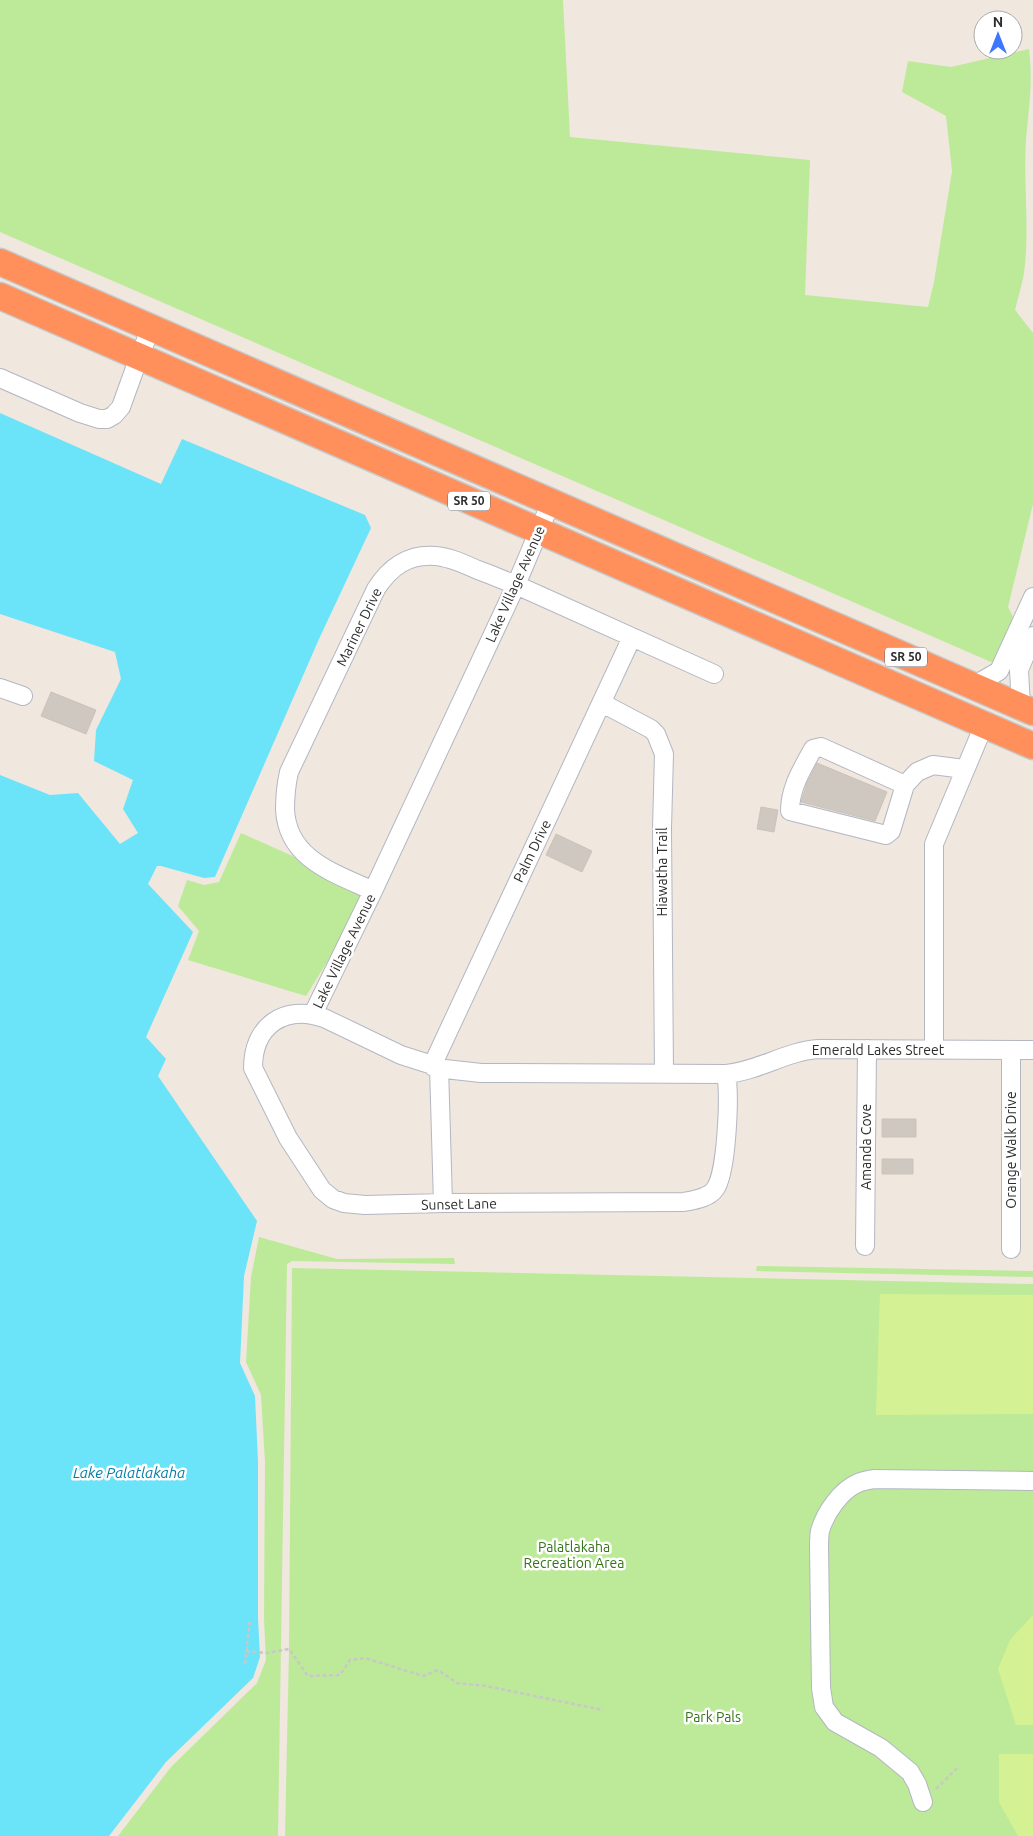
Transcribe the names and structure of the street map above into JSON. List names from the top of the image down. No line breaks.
{"streets":{"highway":["SR 50"],"street":["Lake Village Avenue","Mariner Drive","Palm Drive","Hiawatha Trail","Emerald Lakes Street","Amanda Cove","Orange Walk Drive","Sunset Lane"]},"crossings":[["SR 50","Lake Village Avenue"],["Lake Village Avenue","Mariner Drive"],["Lake Village Avenue","Palm Drive"],["Lake Village Avenue","Hiawatha Trail"],["Lake Village Avenue","Emerald Lakes Street"],["Lake Village Avenue","Sunset Lane"],["Mariner Drive","Palm Drive"],["Palm Drive","Hiawatha Trail"],["Palm Drive","Sunset Lane"],["Emerald Lakes Street","Amanda Cove"],["Emerald Lakes Street","Orange Walk Drive"],["Emerald Lakes Street","Sunset Lane"]],"water":["Lake Palatlakaha"],"parks":["Palatlakaha Recreation Area","Park Pals"],"north":"top"}
